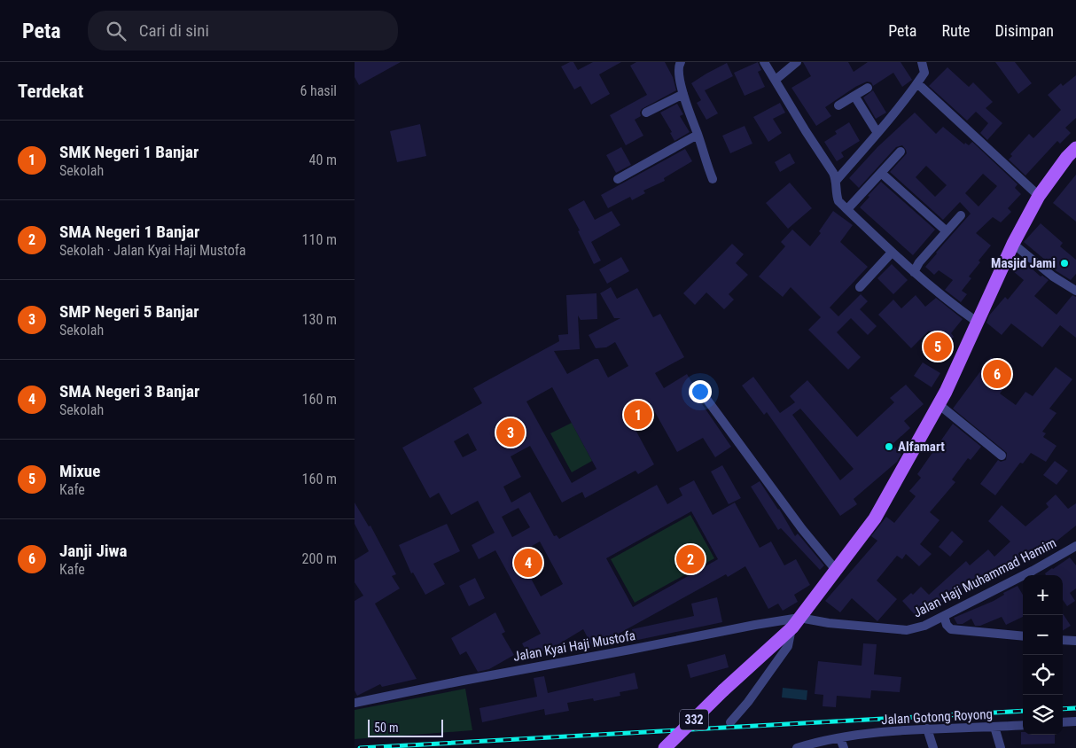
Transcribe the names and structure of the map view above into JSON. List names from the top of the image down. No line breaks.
{"streets":{"main road":["332"],"street":["Jalan Haji Muhammad Hamim","Jalan Kyai Haji Mustofa","Jalan Gotong Royong"]},"crossings":[["Jalan Haji Muhammad Hamim","Jalan Kyai Haji Mustofa"],["Jalan Haji Muhammad Hamim","332"],["Jalan Kyai Haji Mustofa","332"]],"places":["Masjid Jami","Alfamart"],"scale_bar":"50 m","page":{"header":"Peta","search":"Cari di sini","nav":["Peta","Rute","Disimpan"],"heading":["Terdekat","6 hasil"],"list":[{"mark":"1","name":"SMK Negeri 1 Banjar","note":"Sekolah","value":"40 m"},{"mark":"2","name":"SMA Negeri 1 Banjar","note":"Sekolah · Jalan Kyai Haji Mustofa","value":"110 m"},{"mark":"3","name":"SMP Negeri 5 Banjar","note":"Sekolah","value":"130 m"},{"mark":"4","name":"SMA Negeri 3 Banjar","note":"Sekolah","value":"160 m"},{"mark":"5","name":"Mixue","note":"Kafe","value":"160 m"},{"mark":"6","name":"Janji Jiwa","note":"Kafe","value":"200 m"}],"pins":["5","6","1","3","2","4"],"map_buttons":["+","−"],"scale":"50 m"}}
